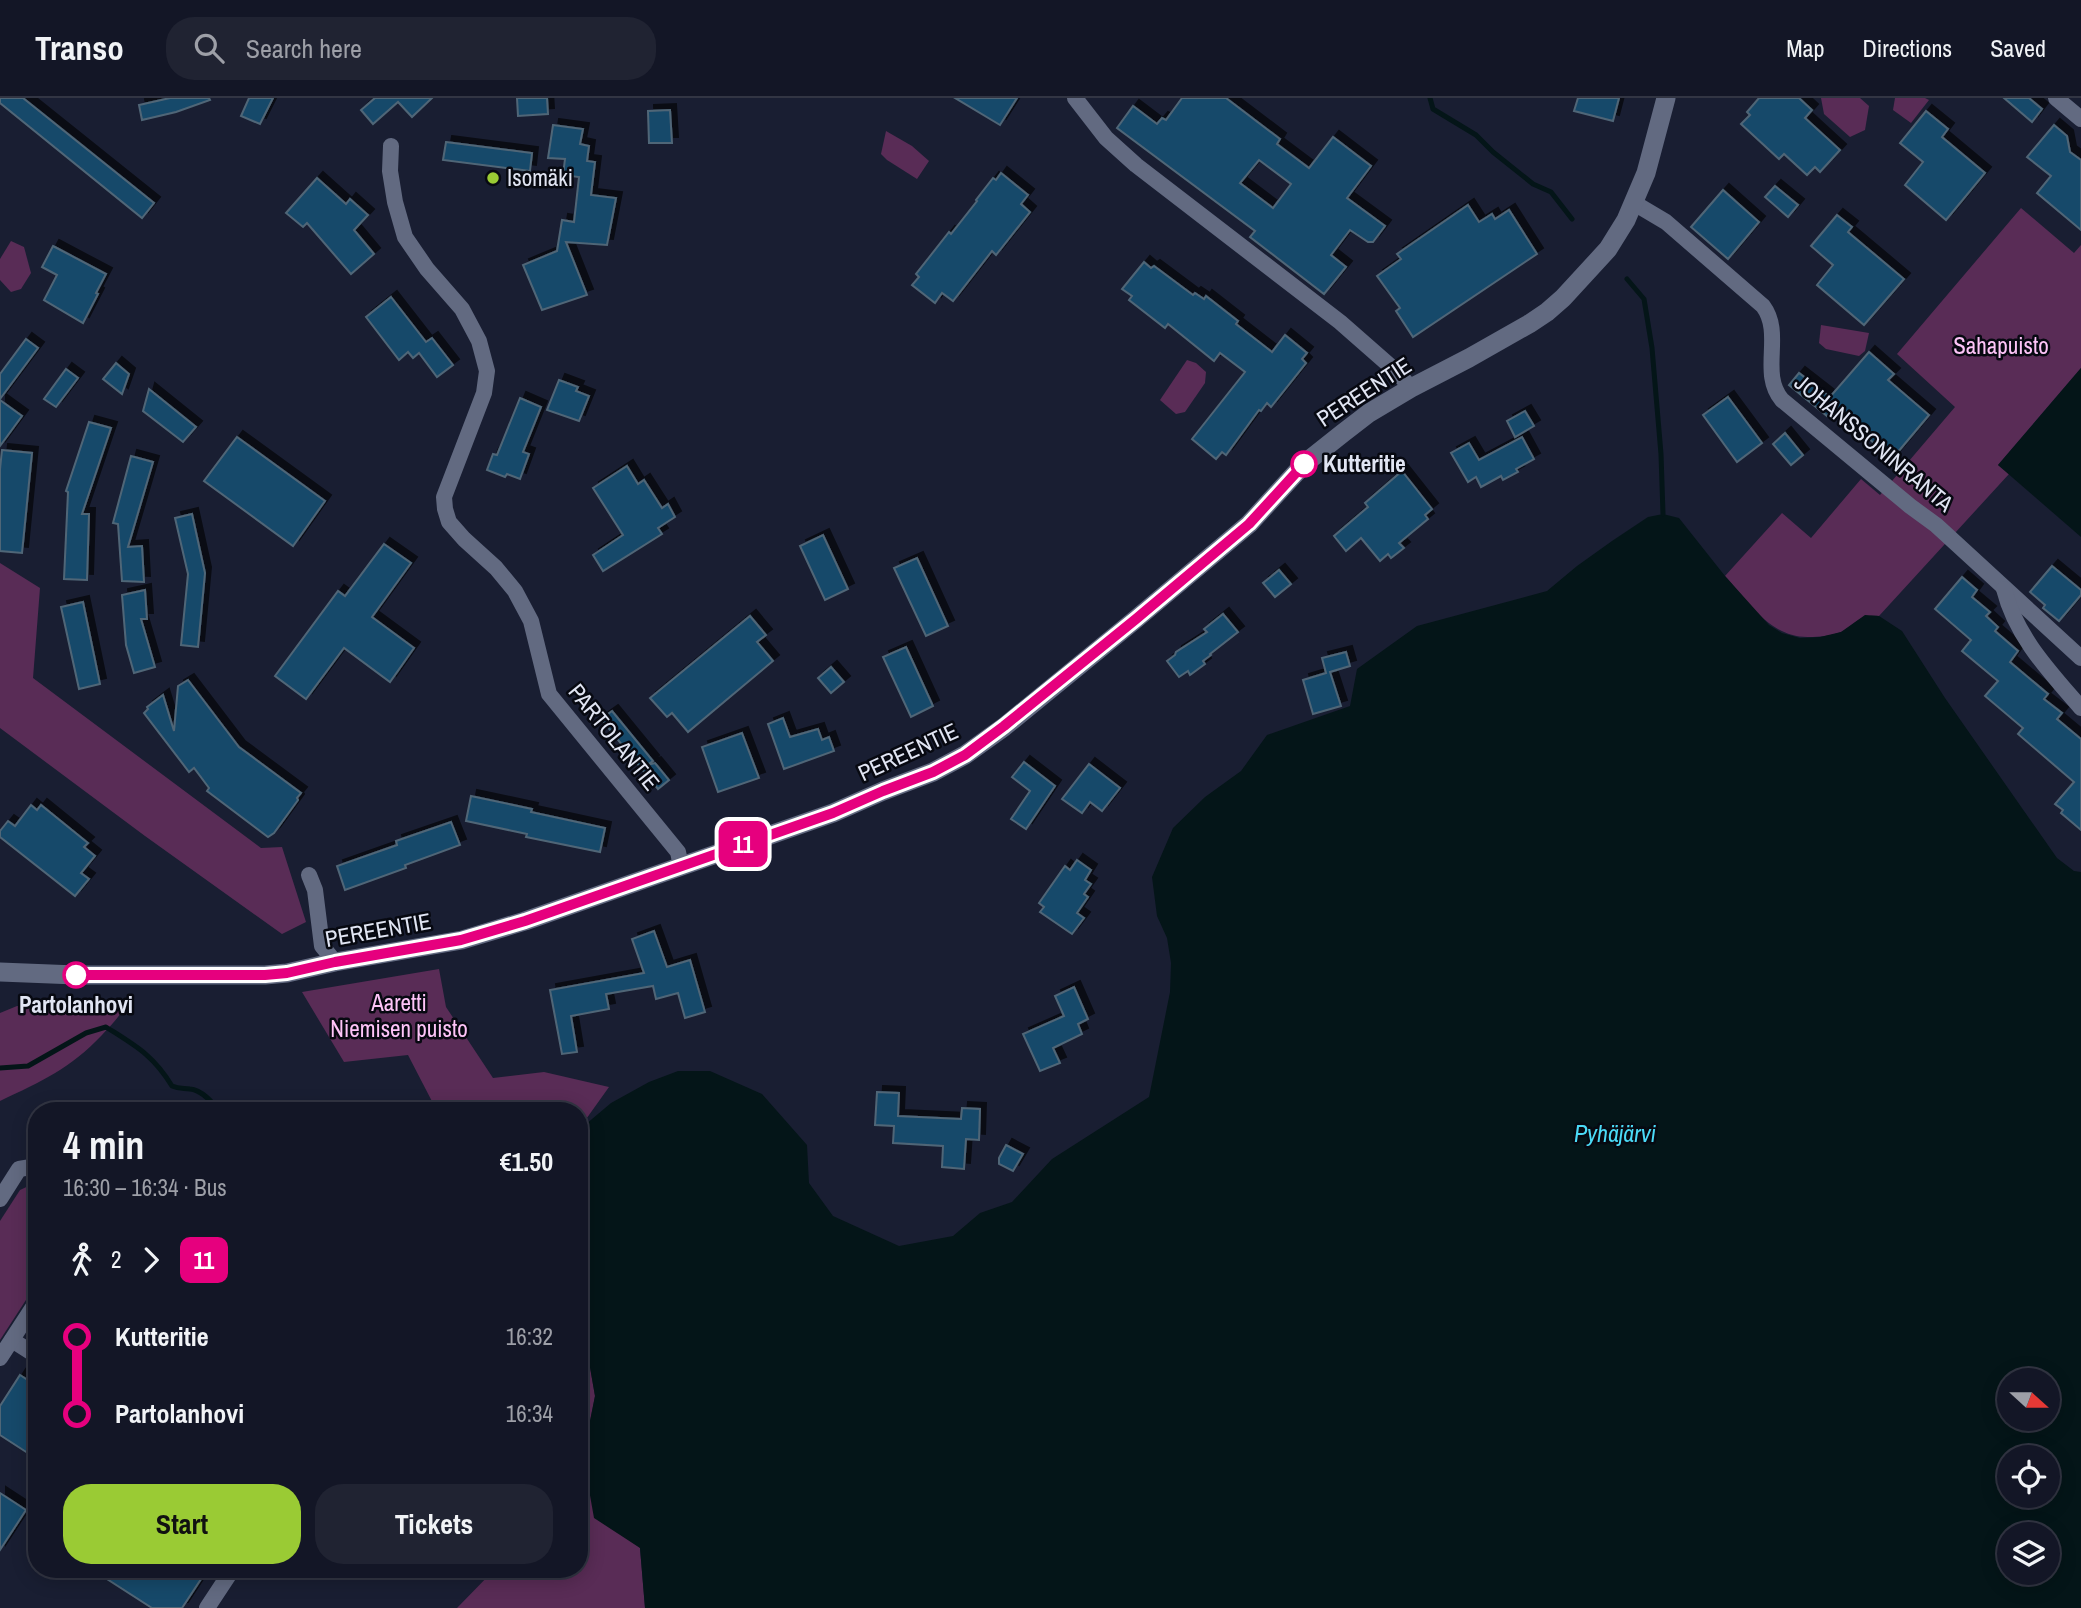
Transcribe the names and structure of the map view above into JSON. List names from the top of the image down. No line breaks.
{"streets":{"street":["PEREENTIE","JOHANSSONINRANTA","PARTOLANTIE"]},"crossings":[["PEREENTIE","JOHANSSONINRANTA"],["PEREENTIE","PARTOLANTIE"]],"water":["Pyhäjärvi"],"parks":["Sahapuisto","Aaretti Niemisen puisto"],"places":["Isomäki","Kutteritie","Partolanhovi"],"lines":["bus line 11"],"north":"right","page":{"header":"Transo","search":"Search here","nav":["Map","Directions","Saved"],"on_map":"11","heading":["4 min","16:30 – 16:34 · Bus","€1.50"],"legs":["2","11"],"list":[{"name":"Kutteritie","value":"16:32"},{"name":"Partolanhovi","value":"16:34"}],"buttons":["Start","Tickets"]}}
